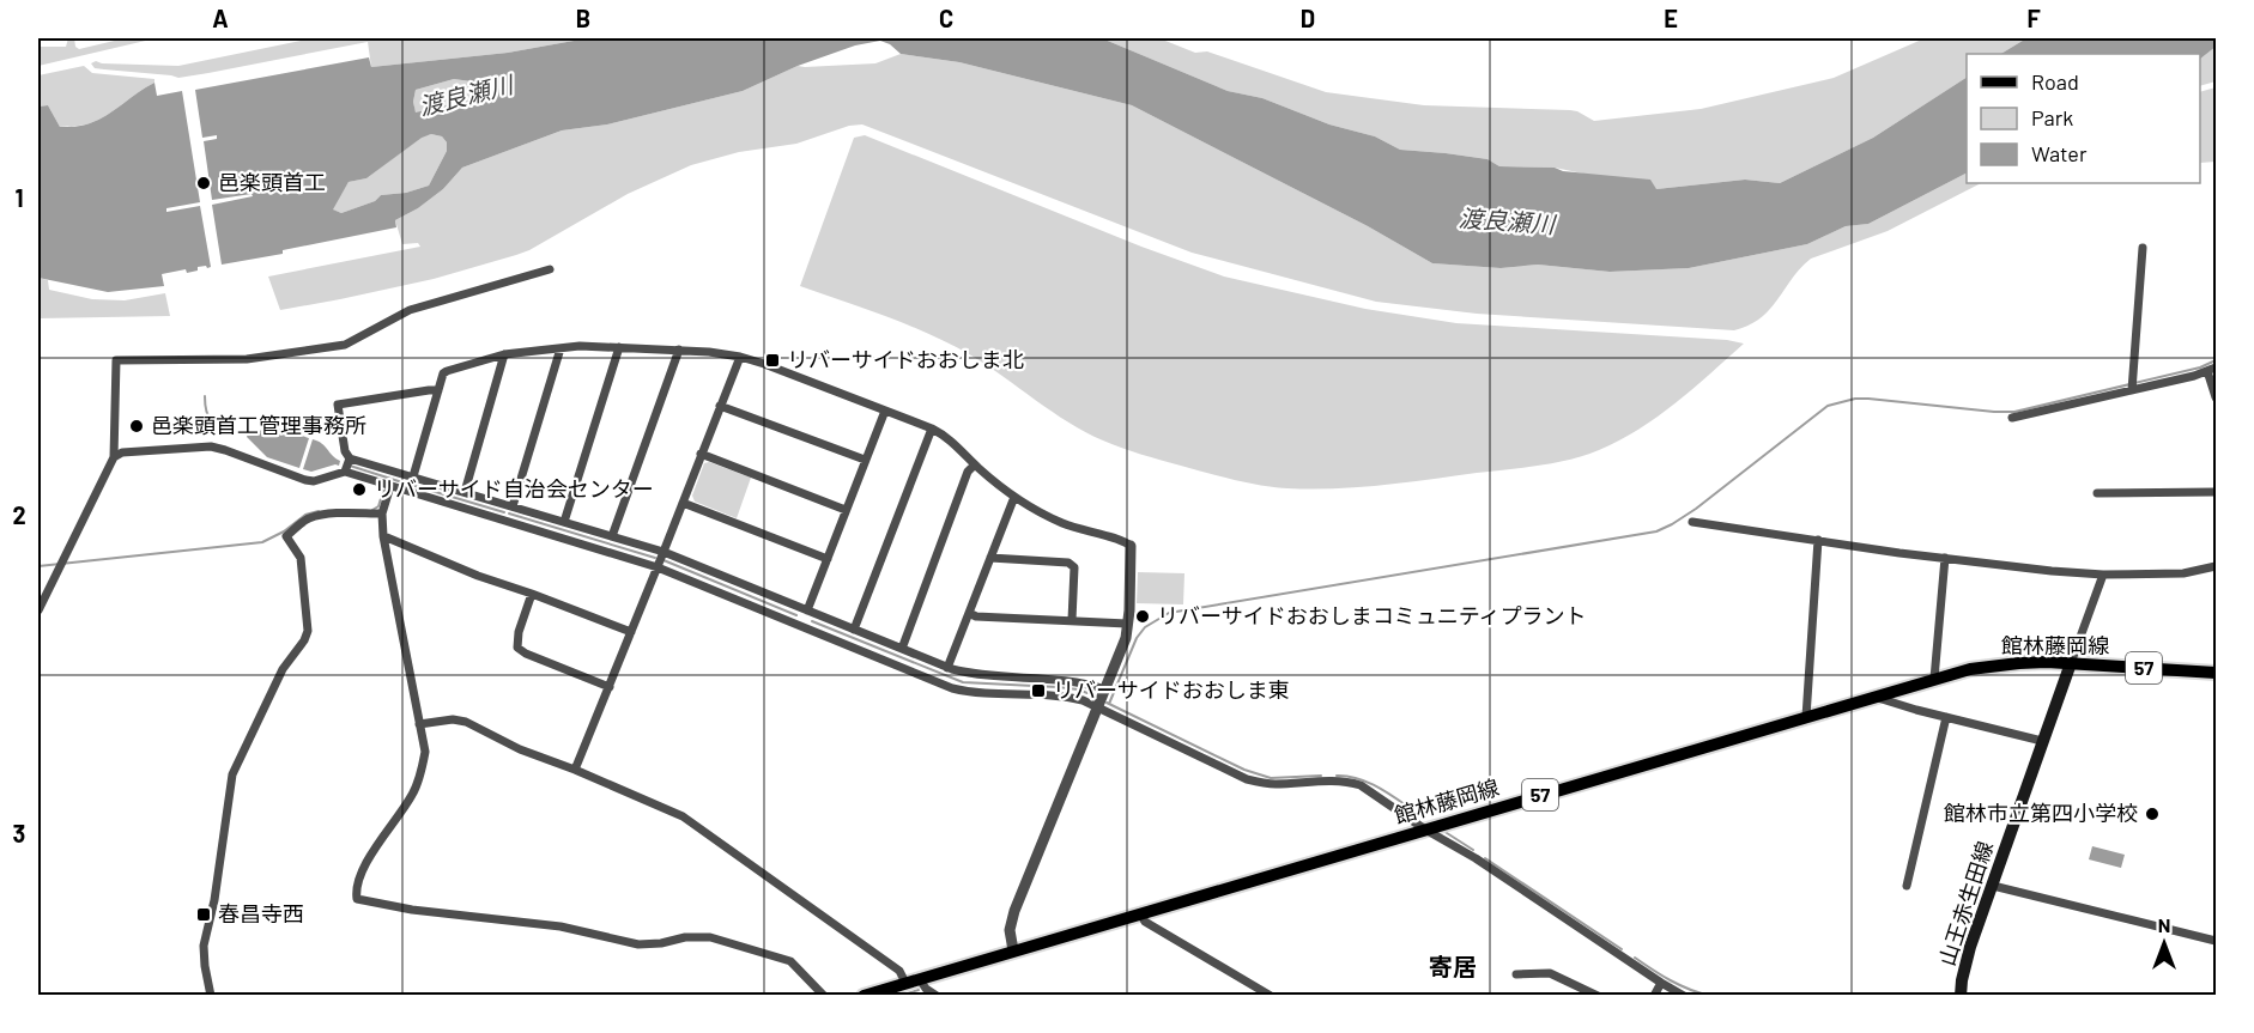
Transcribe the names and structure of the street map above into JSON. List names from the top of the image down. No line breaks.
{"streets":{"main road":["館林藤岡線","57","山王赤生田線"]},"crossings":[["館林藤岡線","山王赤生田線"]],"districts":["寄居"],"water":["渡良瀬川"],"places":{"other":["邑楽頭首工","邑楽頭首工管理事務所","リバーサイド自治会センター","リバーサイドおおしまコミュニティプラント","館林市立第四小学校"],"transit":["リバーサイドおおしま北","リバーサイドおおしま東","春昌寺西"]},"legend":["Road","Park","Water"],"north":"top","grid":{"columns":["A","B","C","D","E","F"],"rows":["1","2","3"]}}
